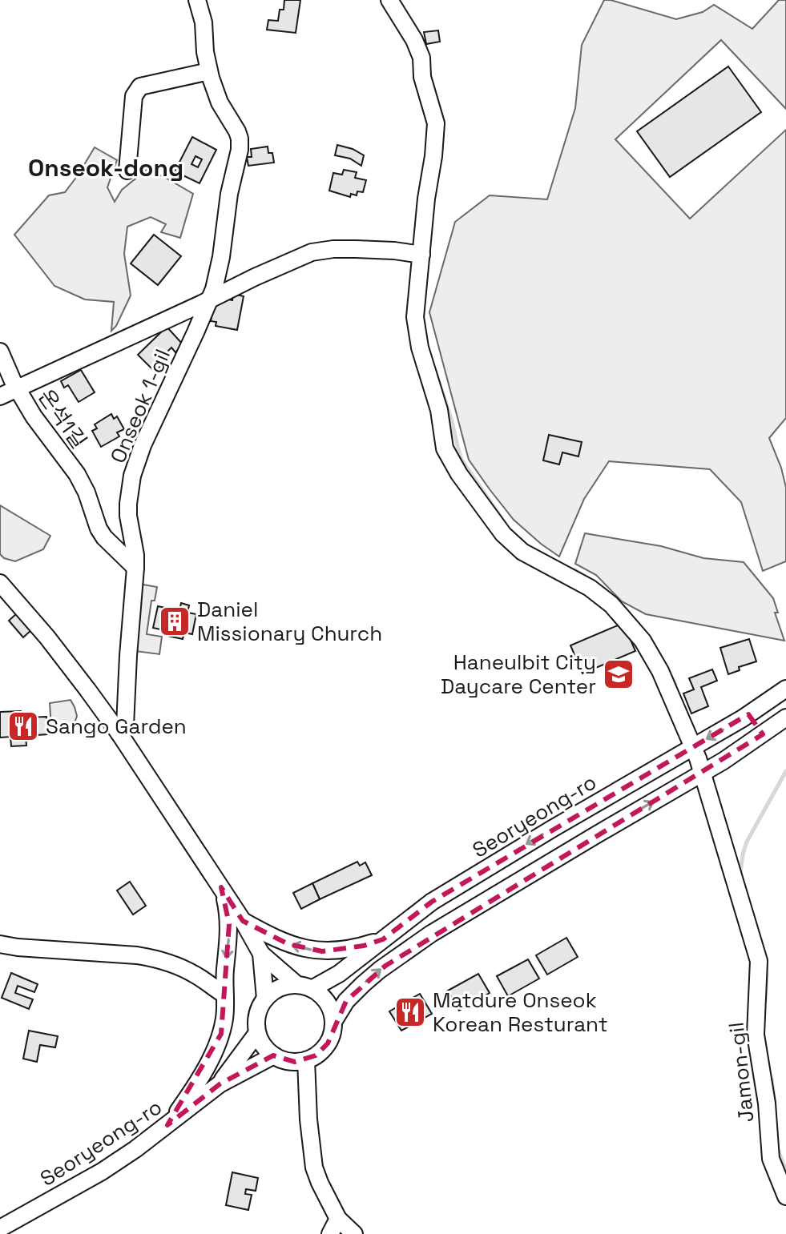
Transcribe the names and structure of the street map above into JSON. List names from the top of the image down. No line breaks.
{"streets":{"street":["Onseok 1-gil","온석1길","Seoryeong-ro","Jamon-gil"]},"crossings":[["Onseok 1-gil","온석1길"],["Seoryeong-ro","Jamon-gil"]],"districts":["Onseok-dong"],"places":{"building":["Daniel Missionary Church"],"school or university":["Haneulbit City Daycare Center"],"restaurant":["Sango Garden","Matdure Onseok Korean Resturant"]}}
